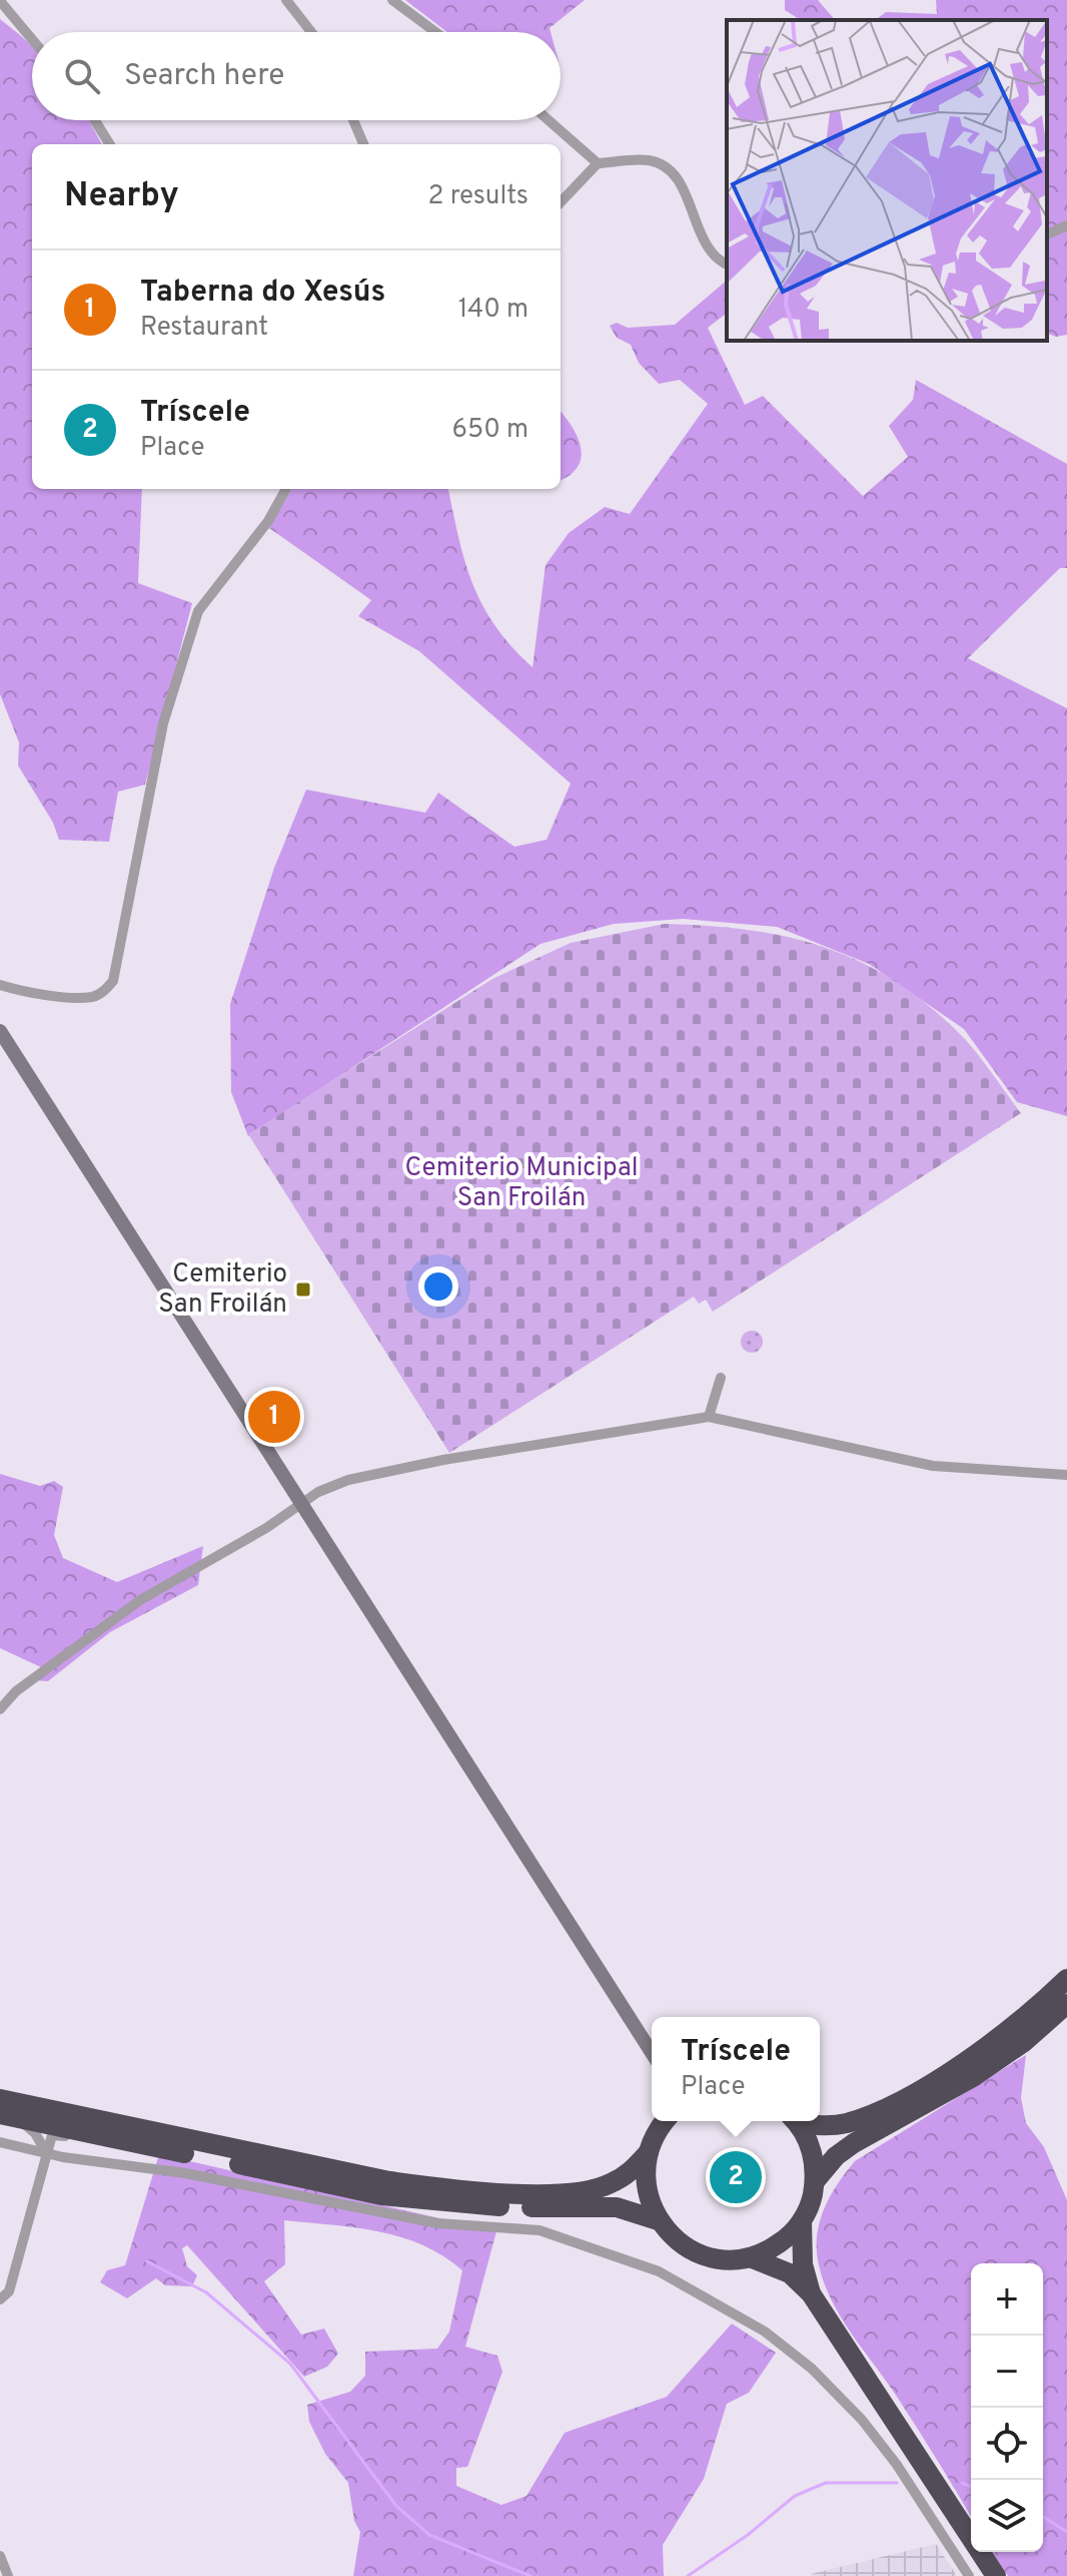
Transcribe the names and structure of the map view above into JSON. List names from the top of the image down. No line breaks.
{"parks":["Cemiterio Municipal San Froilán"],"places":{"transit":["Cemiterio San Froilán"]},"page":{"search":"Search here","heading":["Nearby","2 results"],"list":[{"mark":"1","name":"Taberna do Xesús","note":"Restaurant","value":"140 m"},{"mark":"2","name":"Tríscele","note":"Place","value":"650 m"}],"pins":["1","2"],"popup":["Tríscele","Place"],"map_buttons":["+","−"]}}
